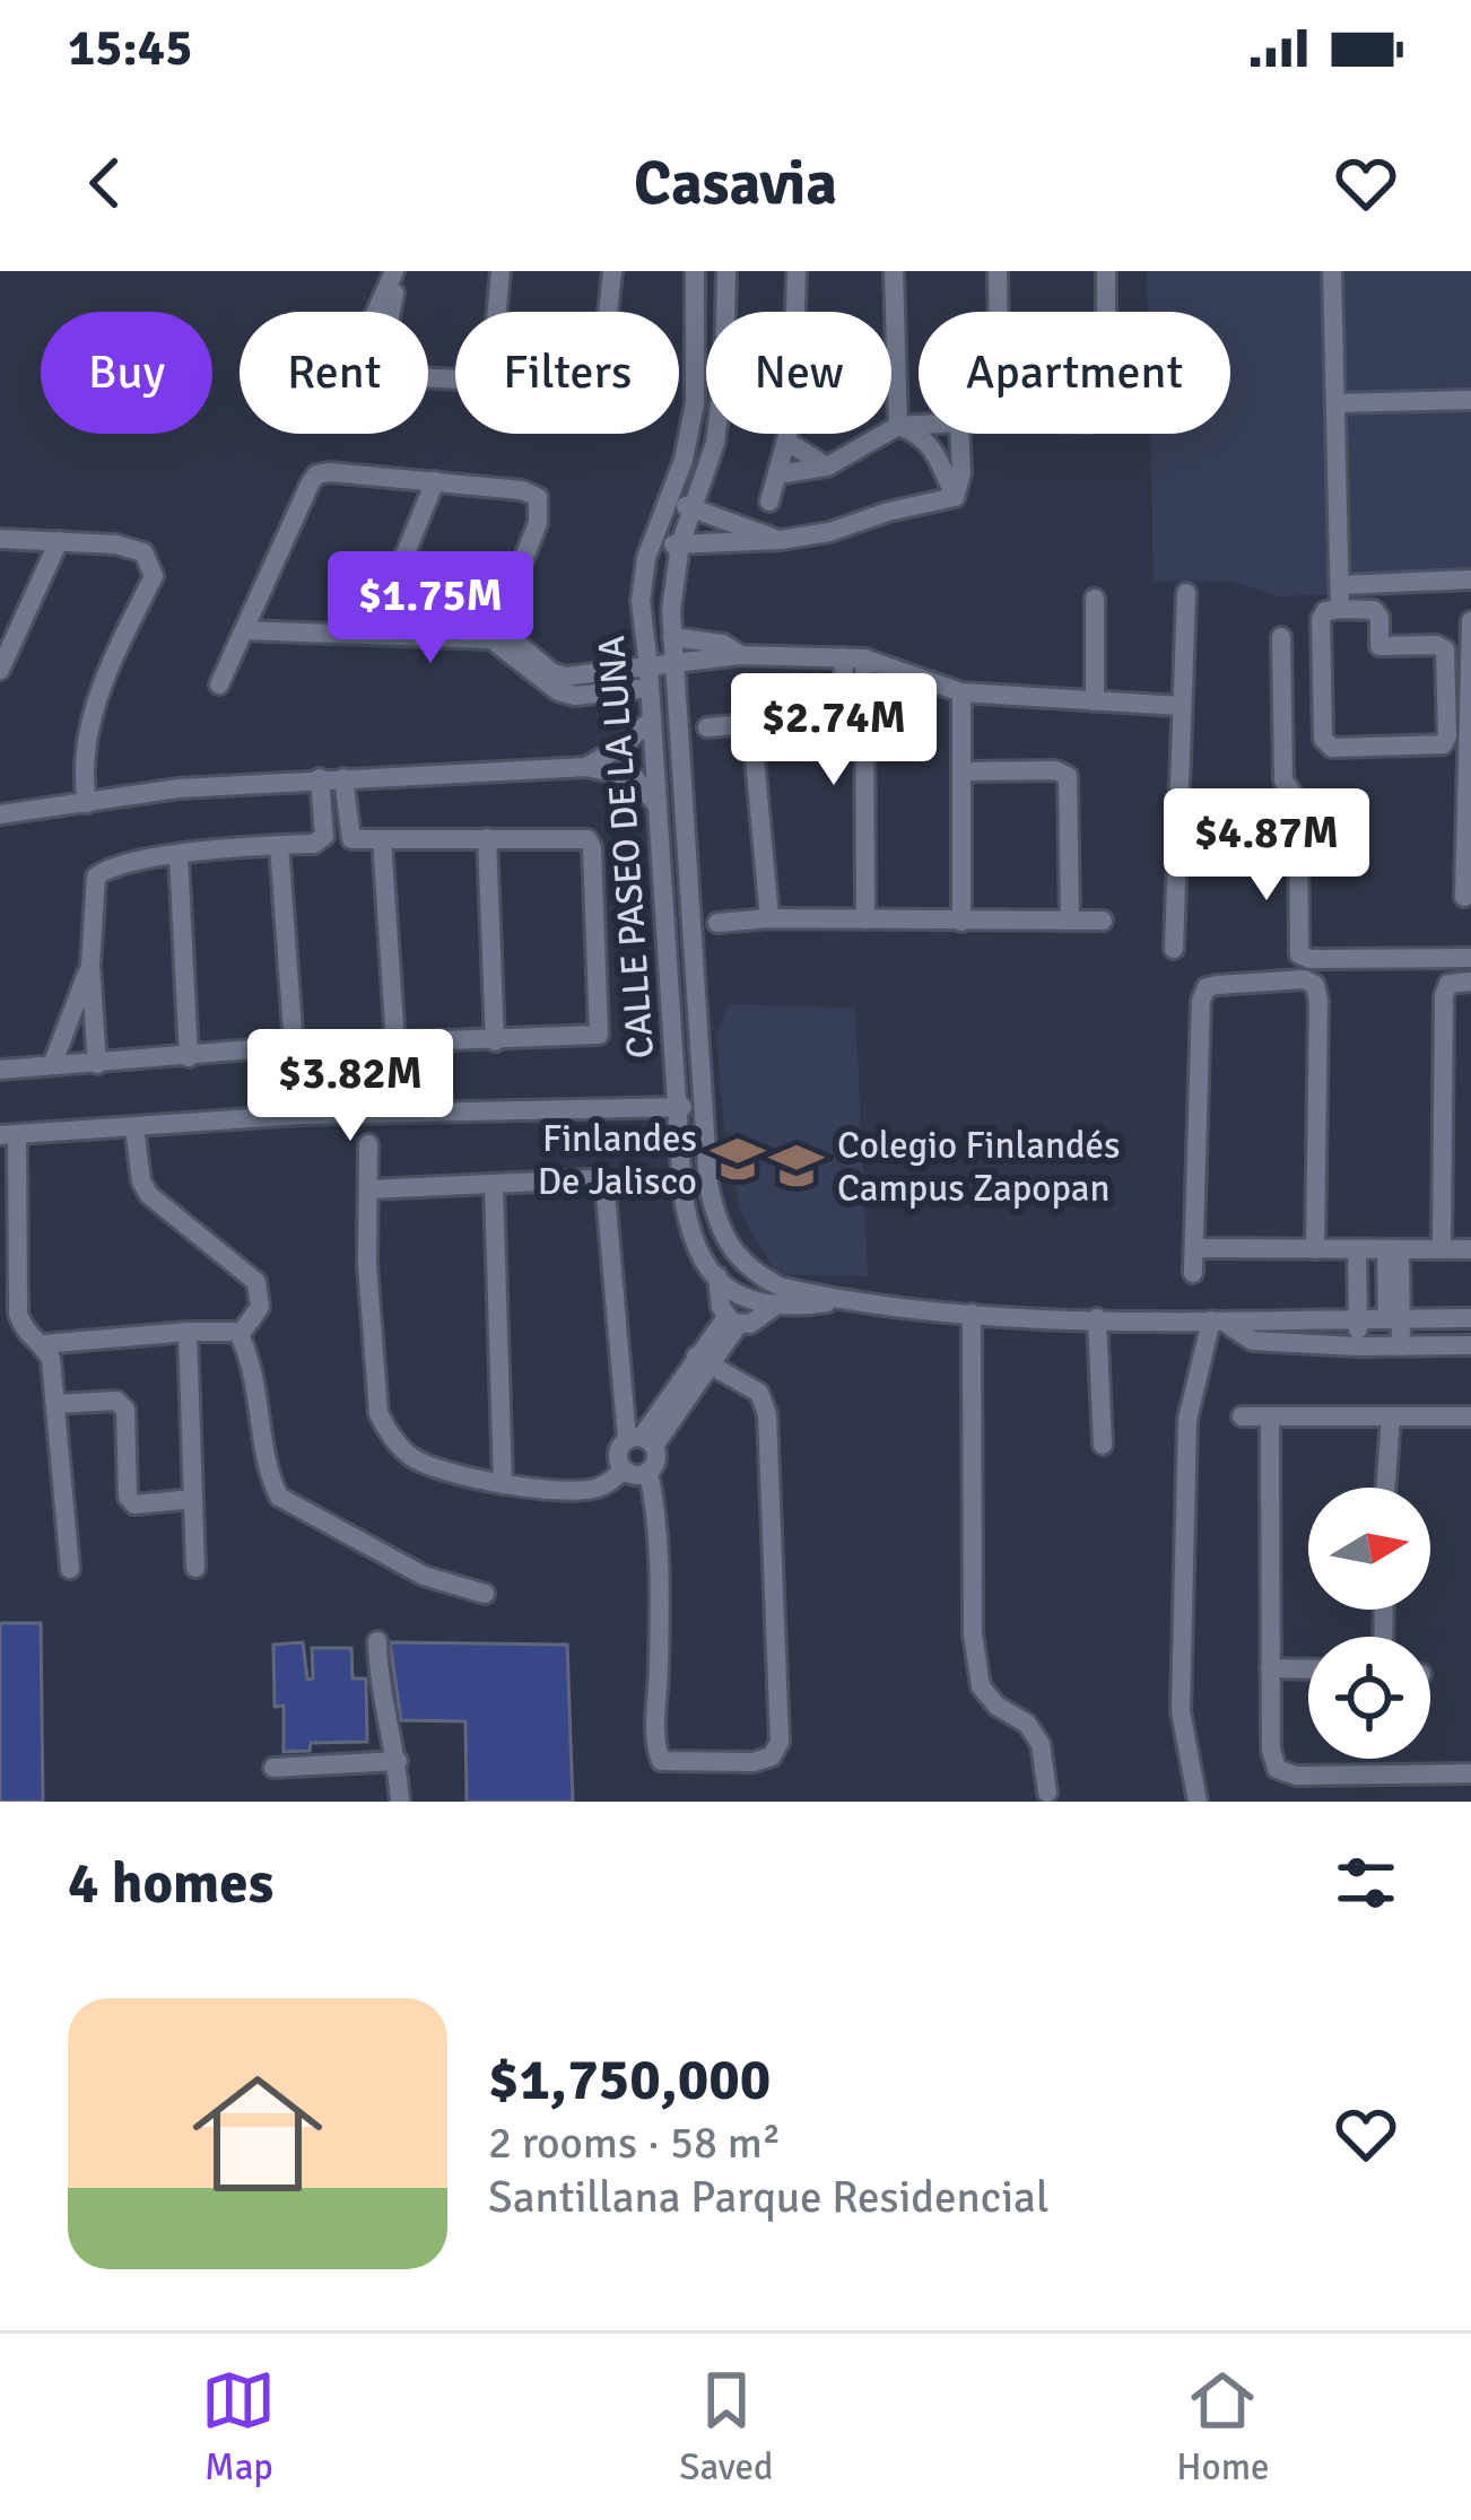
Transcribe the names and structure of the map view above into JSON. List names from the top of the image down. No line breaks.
{"streets":{"street":["CALLE PASEO DE LA LUNA"]},"places":{"school or university":["Finlandes De Jalisco","Colegio Finlandés Campus Zapopan"]},"north":"right","page":{"status":"15:45","header":"Casavia","chip":["Buy","Rent","Filters","New","Apartment"],"price":["$1.75M","$2.74M","$4.87M","$3.82M"],"heading":"4 homes","list":[{"name":"$1,750,000","note":"2 rooms · 58 m² · Santillana Parque Residencial"}],"tabs":["Map","Saved","Home"]}}
